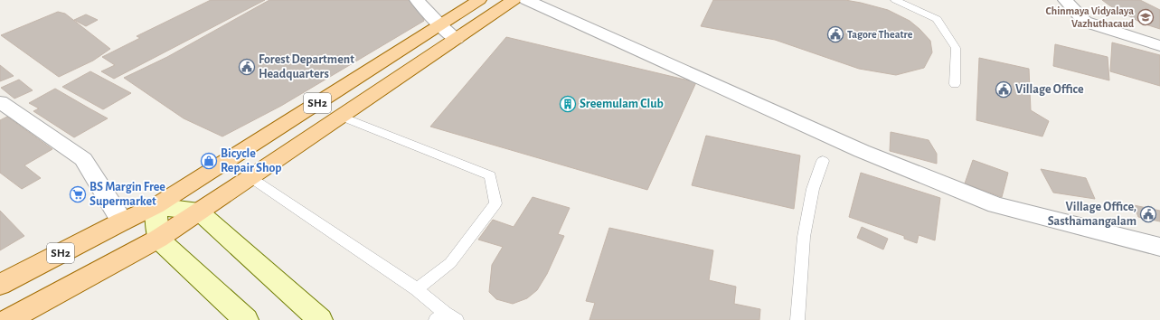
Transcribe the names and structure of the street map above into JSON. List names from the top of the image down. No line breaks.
{"streets":{"main road":["SH2"]},"places":{"school or university":["Chinmaya Vidyalaya Vazhuthacaud"],"public building":["Tagore Theatre","Forest Department Headquarters","Village Office","Village Office, Sasthamangalam"],"building":["Sreemulam Club"],"shop":["Bicycle Repair Shop"],"supermarket":["BS Margin Free Supermarket"]}}
